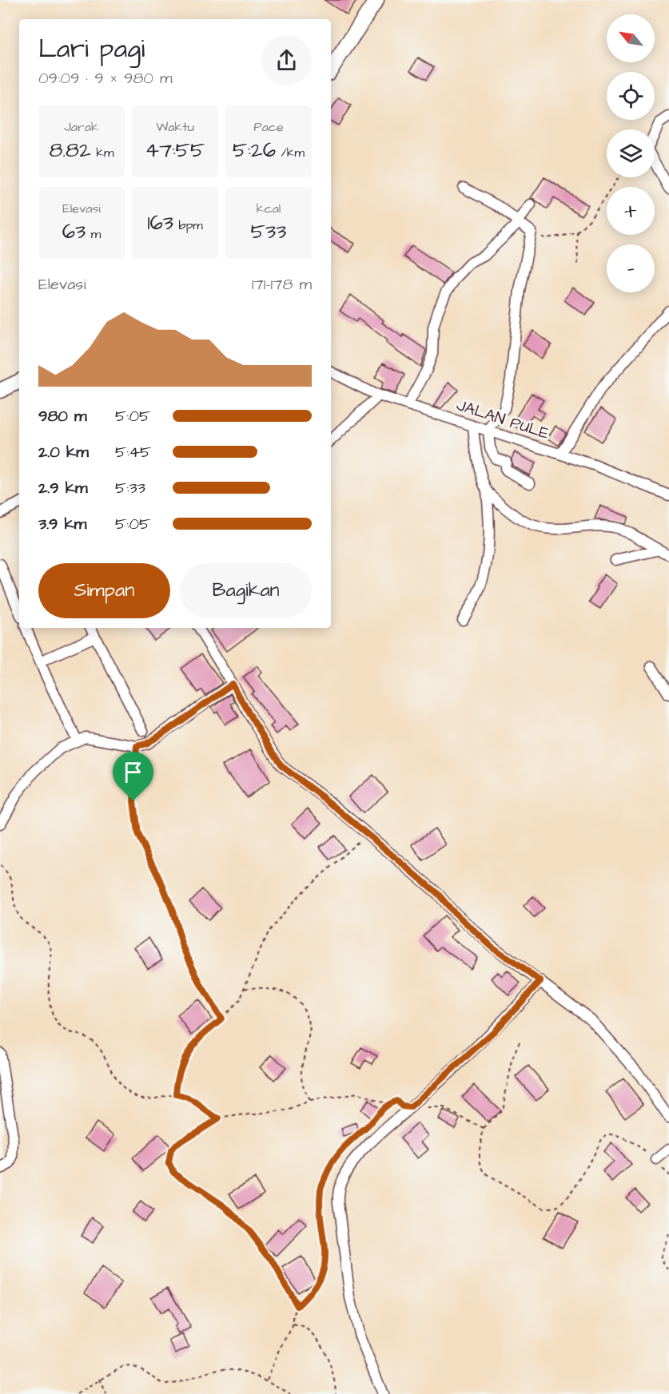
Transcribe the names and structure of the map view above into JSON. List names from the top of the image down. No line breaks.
{"streets":{"street":["JALAN PULE"]},"north":"top left","page":{"map_buttons":["+","−"],"heading":["Lari pagi","09:09 · 9 × 980 m"],"stats":[["Jarak","8.82 km"],["Waktu","47:55"],["Pace","5:26 /km"],["Elevasi","63 m"],["163 bpm"],["kcal","533"]],"chart":["Elevasi","171–178 m"],"list":[{"name":"980 m","note":"5:05"},{"name":"2.0 km","note":"5:45"},{"name":"2.9 km","note":"5:33"},{"name":"3.9 km","note":"5:05"}],"buttons":["Simpan","Bagikan"]}}
